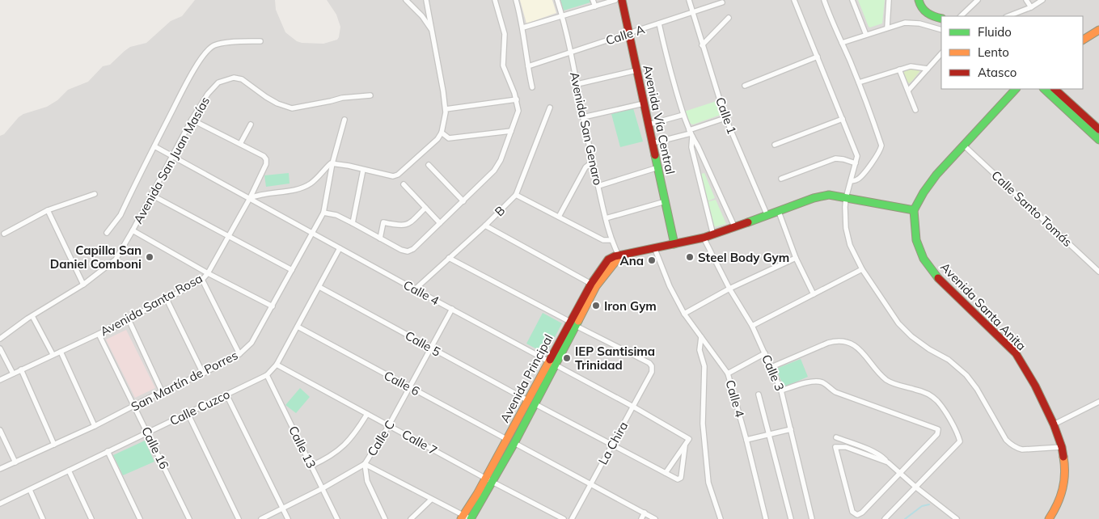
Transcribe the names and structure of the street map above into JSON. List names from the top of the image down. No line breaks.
{"streets":{"street":["Calle A","Calle 1","Avenida Vía Central","Avenida San Genaro","Avenida San Juan Masías","Calle Santo Tomás","B","Calle 4","Avenida Santa Rosa","Avenida Santa Anita","Calle 5","Calle 3","Avenida Principal","San Martín de Porres","Calle 6","Calle Cuzco","Calle C","Calle 7","La Chira","Calle 13","Calle 16"]},"crossings":[["Calle A","Calle 1"],["Calle A","Avenida Vía Central"],["Calle A","Avenida San Genaro"],["Calle 1","Avenida Principal"],["Avenida Vía Central","Avenida Principal"],["Avenida San Genaro","Avenida Principal"],["Avenida San Juan Masías","Calle 4"],["B","Calle 4"],["Calle 4","Avenida Santa Rosa"],["Calle 4","Avenida Principal"],["Calle 4","San Martín de Porres"],["Calle 4","Calle Cuzco"],["Calle 4","Calle C"],["Calle 4","La Chira"],["Avenida Santa Rosa","Calle 16"],["Avenida Santa Anita","Avenida Principal"],["Calle 5","Avenida Principal"],["Calle 5","Calle Cuzco"],["Calle 5","Calle C"],["Calle 3","Avenida Principal"],["Avenida Principal","Calle 6"],["Avenida Principal","Calle 7"],["Avenida Principal","La Chira"],["San Martín de Porres","Calle 16"],["Calle 6","Calle Cuzco"],["Calle 6","Calle C"],["Calle Cuzco","Calle 7"],["Calle Cuzco","Calle 13"],["Calle Cuzco","Calle 16"],["Calle C","Calle 7"],["Calle C","Calle 13"]],"places":["Capilla San Daniel Comboni","Steel Body Gym","Ana","Iron Gym","IEP Santisima Trinidad"],"legend":["Fluido","Lento","Atasco"]}
